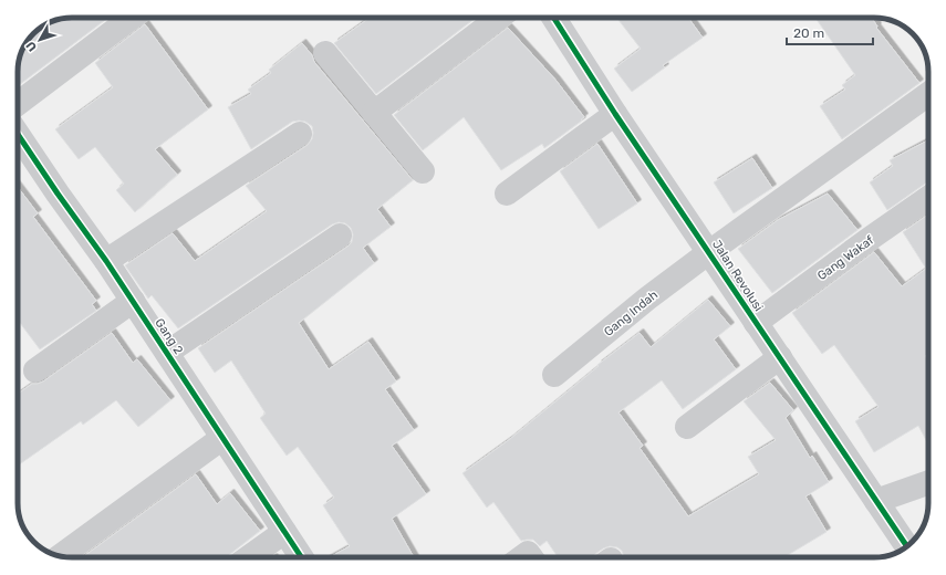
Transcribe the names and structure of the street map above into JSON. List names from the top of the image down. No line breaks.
{"streets":{"street":["Gang Wakaf","Jalan Revolusi","Gang Indah","Gang 2"]},"crossings":[["Gang Wakaf","Jalan Revolusi"],["Jalan Revolusi","Gang Indah"]],"scale_bar":"20 m","north":"bottom left"}
